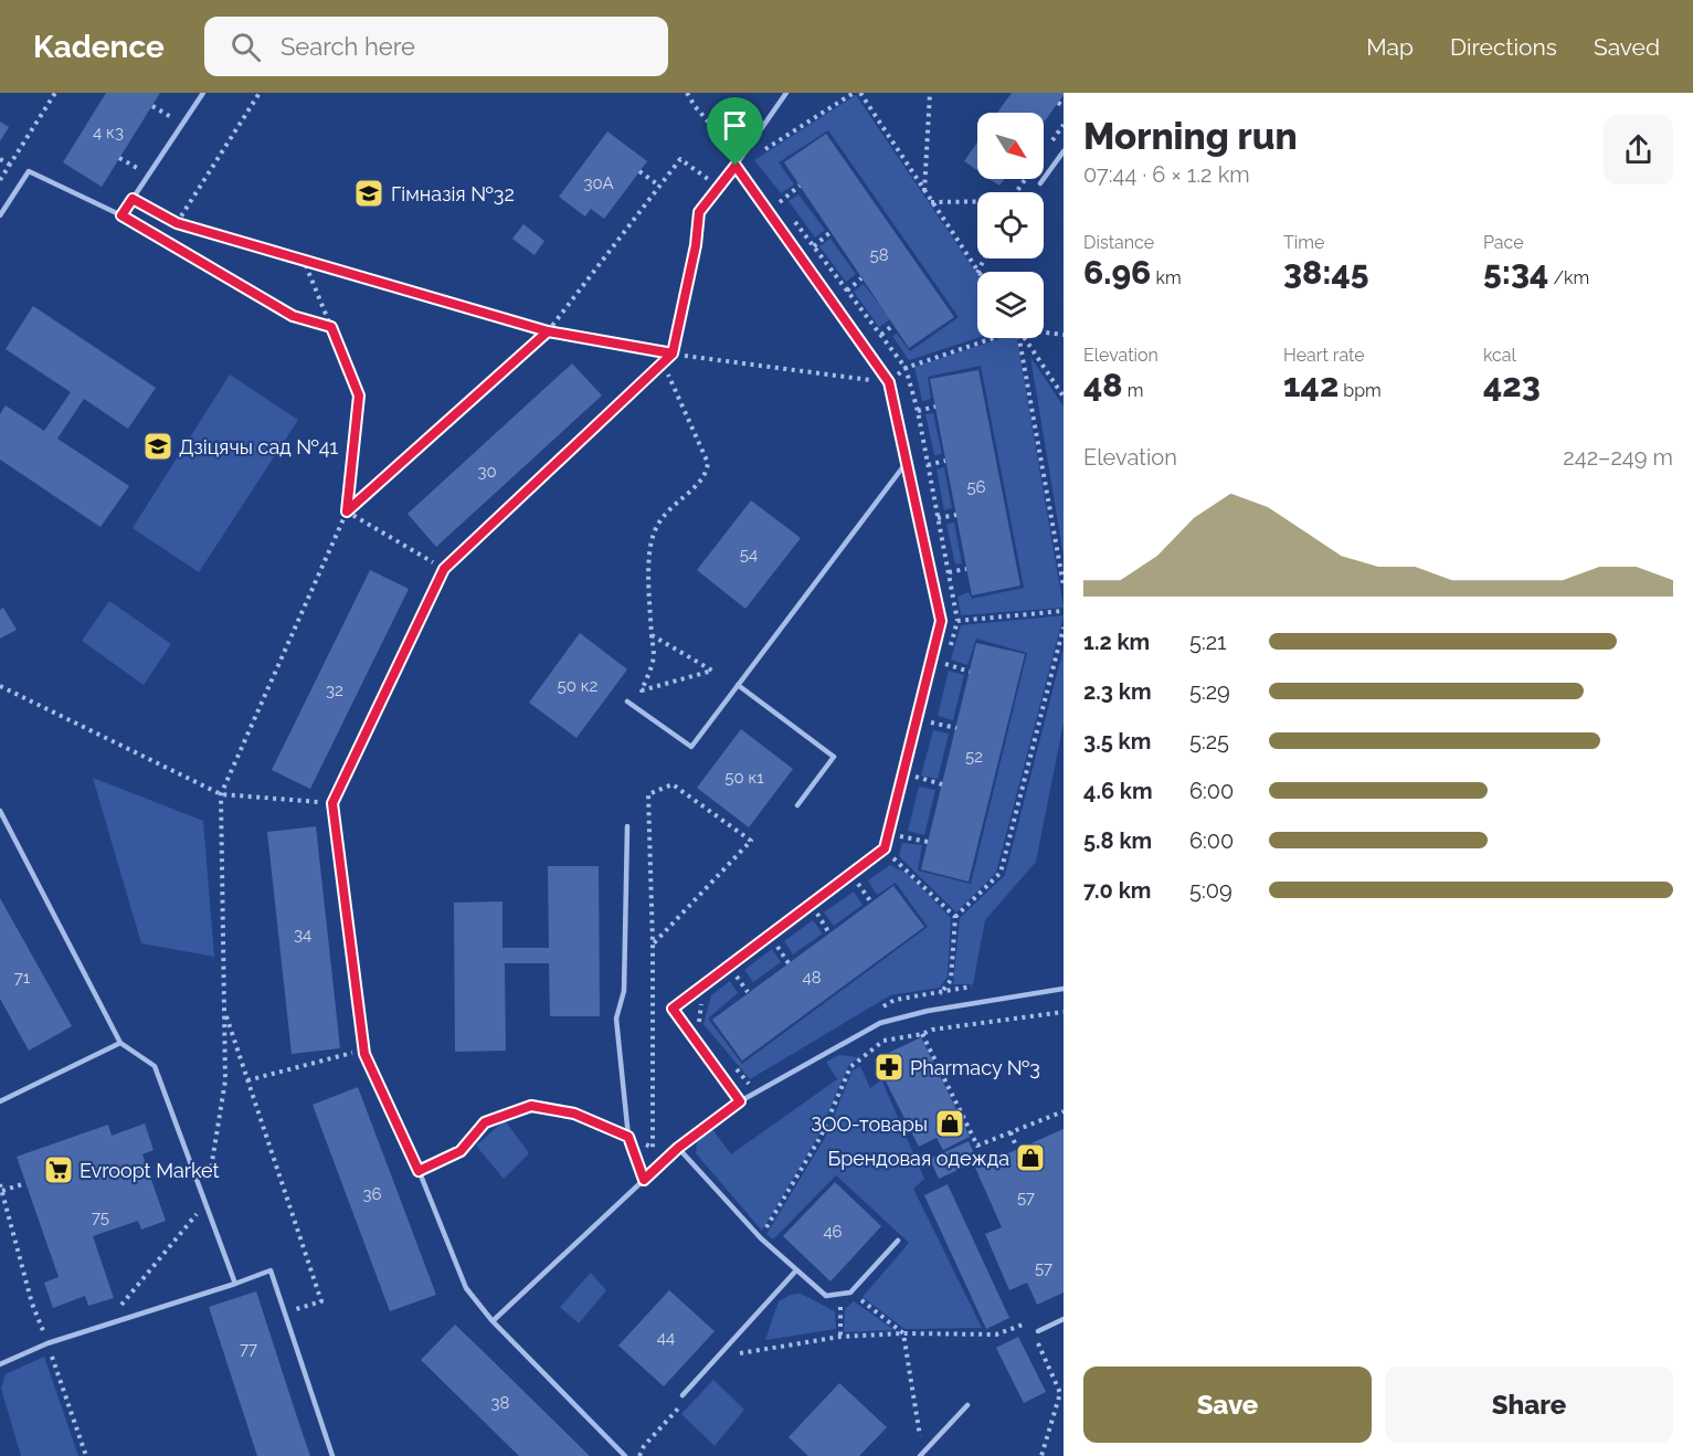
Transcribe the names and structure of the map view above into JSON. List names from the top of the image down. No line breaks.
{"places":{"school or university":["Гімназія №32","Дзіцячы сад №41"],"pharmacy":["Pharmacy №3"],"shop":["ЗОО-товары","Брендовая одежда"],"supermarket":["Evroopt Market"]},"house_numbers":["4 к3","30А","58","30","56","54","50 к2","32","52","50 к1","34","71","48","36","57","75","46","57","44","77","38"],"north":"bottom right","page":{"header":"Kadence","search":"Search here","nav":["Map","Directions","Saved"],"heading":["Morning run","07:44 · 6 × 1.2 km"],"stats":[["Distance","6.96 km"],["Time","38:45"],["Pace","5:34 /km"],["Elevation","48 m"],["Heart rate","142 bpm"],["kcal","423"]],"chart":["Elevation","242–249 m"],"list":[{"name":"1.2 km","note":"5:21"},{"name":"2.3 km","note":"5:29"},{"name":"3.5 km","note":"5:25"},{"name":"4.6 km","note":"6:00"},{"name":"5.8 km","note":"6:00"},{"name":"7.0 km","note":"5:09"}],"buttons":["Save","Share"]}}
